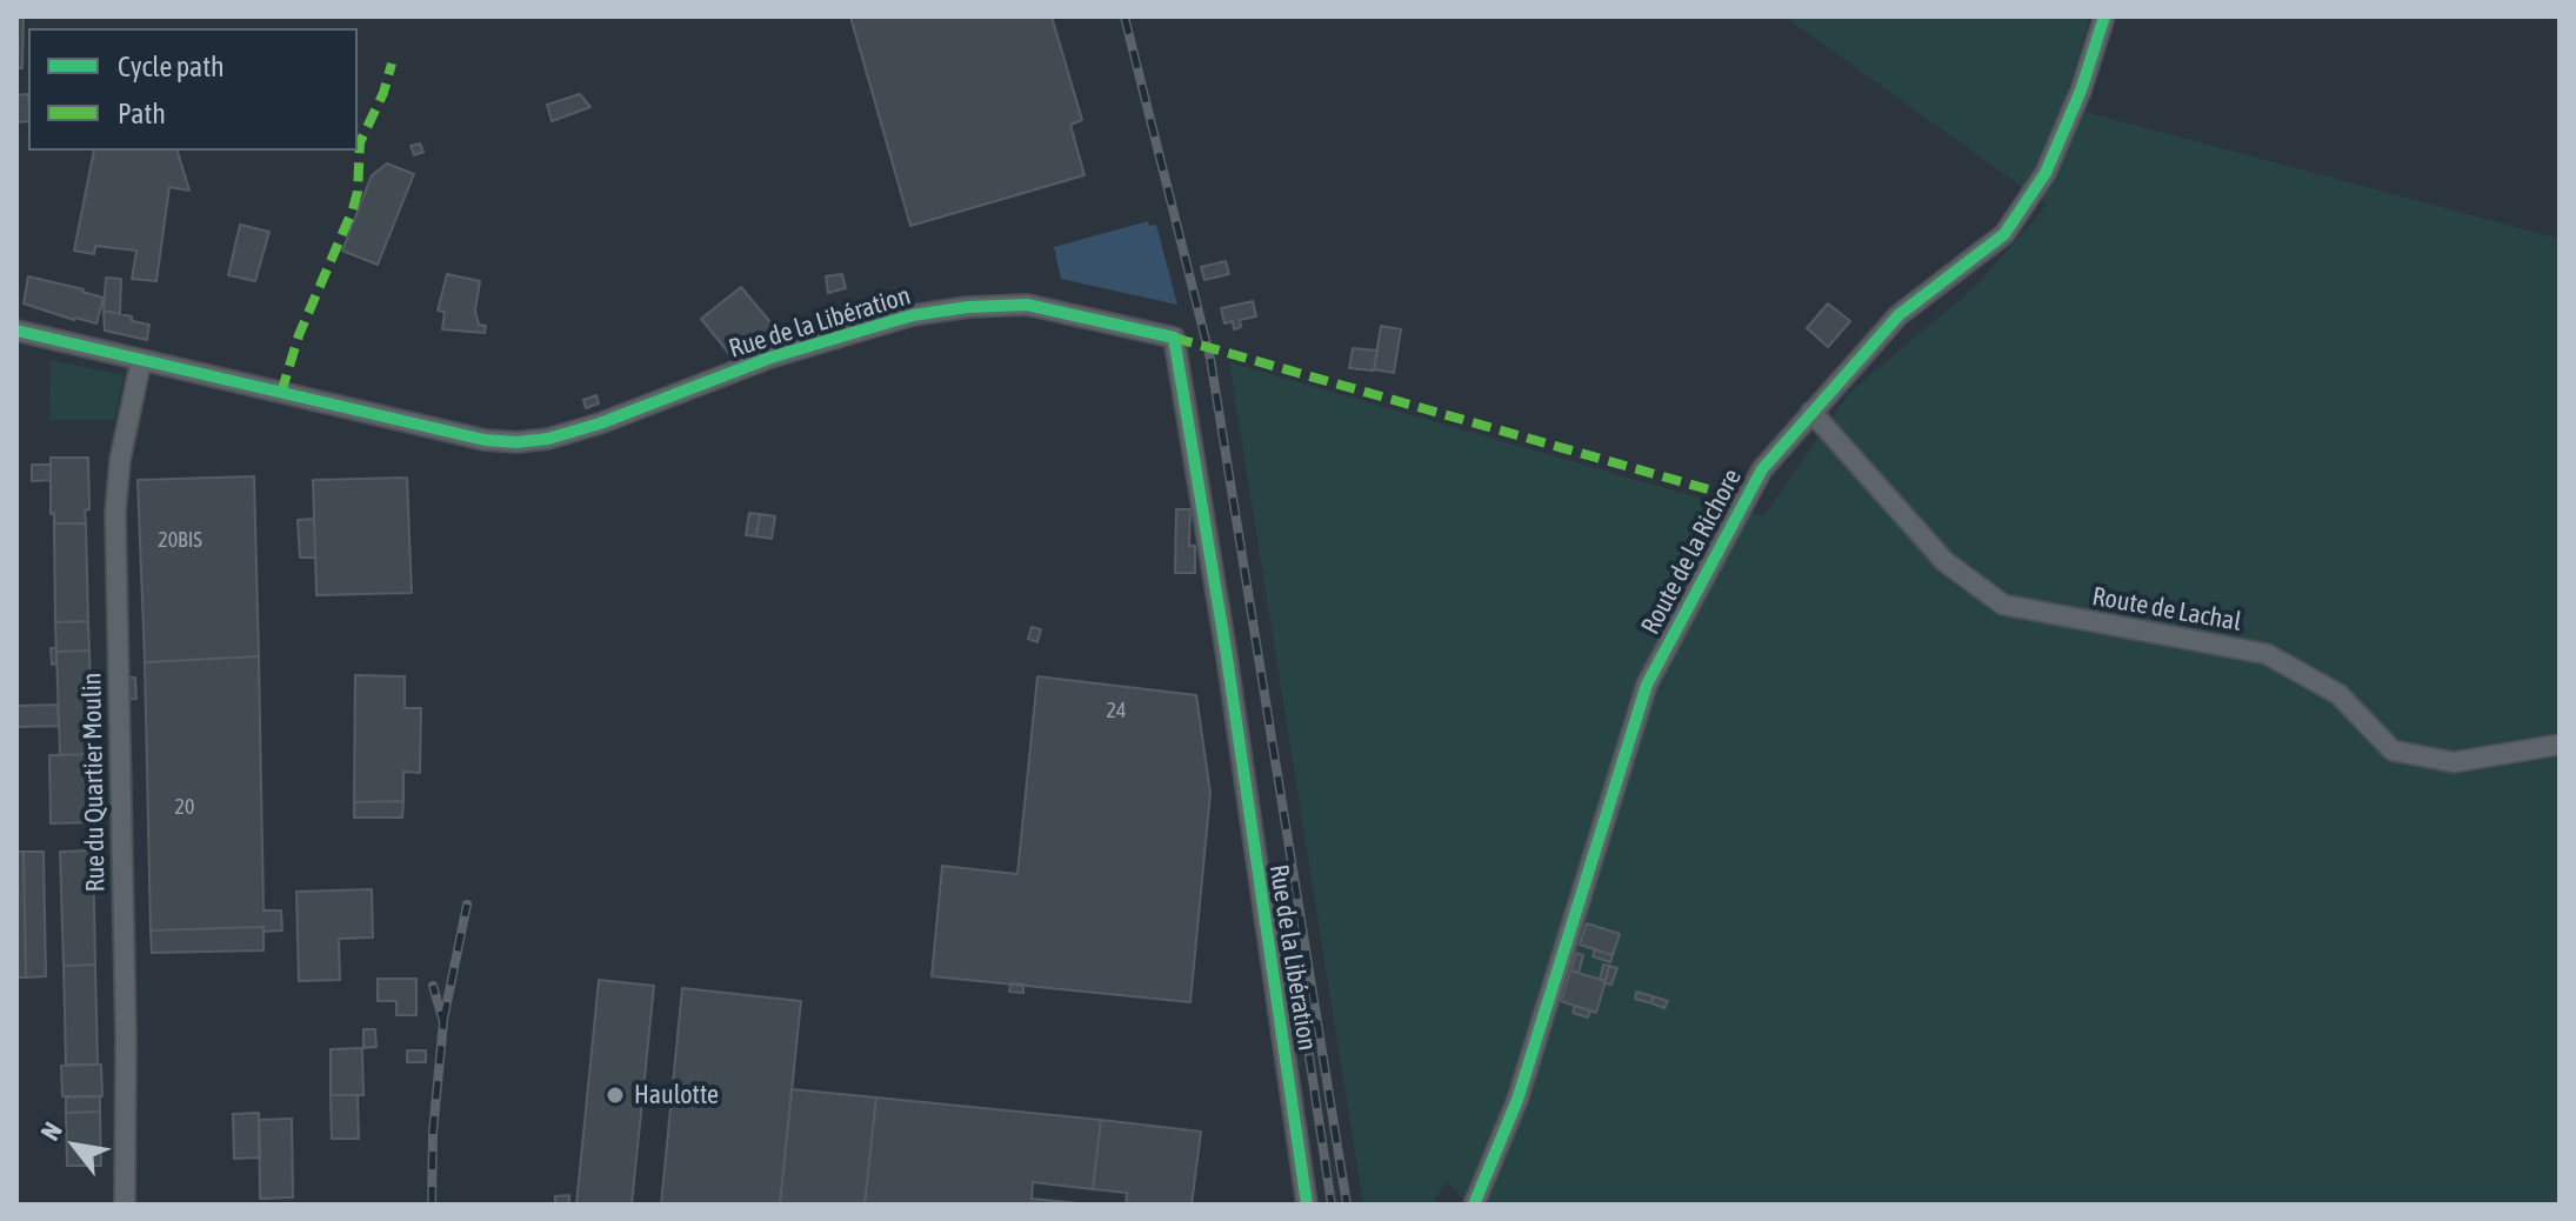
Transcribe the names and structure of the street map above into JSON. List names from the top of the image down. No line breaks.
{"streets":{"street":["Rue de la Libération","Route de la Richore","Route de Lachal","Rue du Quartier Moulin"]},"crossings":[["Rue de la Libération","Rue du Quartier Moulin"],["Route de la Richore","Route de Lachal"]],"places":["Haulotte"],"house_numbers":["20BIS","24","20"],"legend":["Cycle path","Path"],"north":"top left"}
